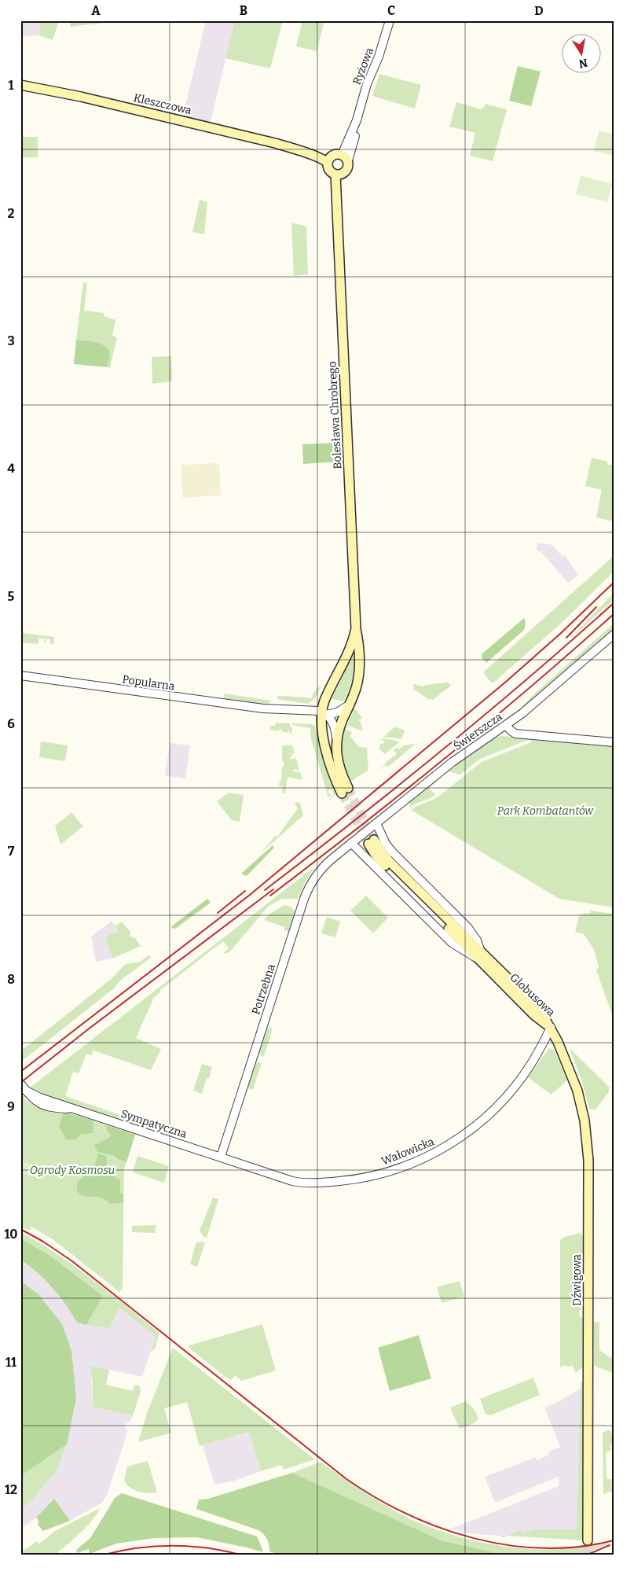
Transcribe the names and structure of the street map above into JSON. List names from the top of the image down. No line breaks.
{"streets":{"main road":["Kleszczowa","Bolesława Chrobrego","Globusowa","Dźwigowa"],"street":["Ryżowa","Popularna","Świerszcza","Potrzebna","Sympatyczna","Wałowicka"]},"crossings":[["Ryżowa","Kleszczowa"],["Ryżowa","Bolesława Chrobrego"],["Kleszczowa","Bolesława Chrobrego"],["Bolesława Chrobrego","Popularna"],["Świerszcza","Potrzebna"],["Potrzebna","Sympatyczna"],["Potrzebna","Wałowicka"],["Globusowa","Wałowicka"],["Globusowa","Dźwigowa"],["Sympatyczna","Wałowicka"],["Wałowicka","Dźwigowa"]],"parks":["Park Kombatantów","Ogrody Kosmosu"],"north":"bottom","grid":{"columns":["A","B","C","D"],"rows":["1","2","3","4","5","6","7","8","9","10","11","12"]}}
